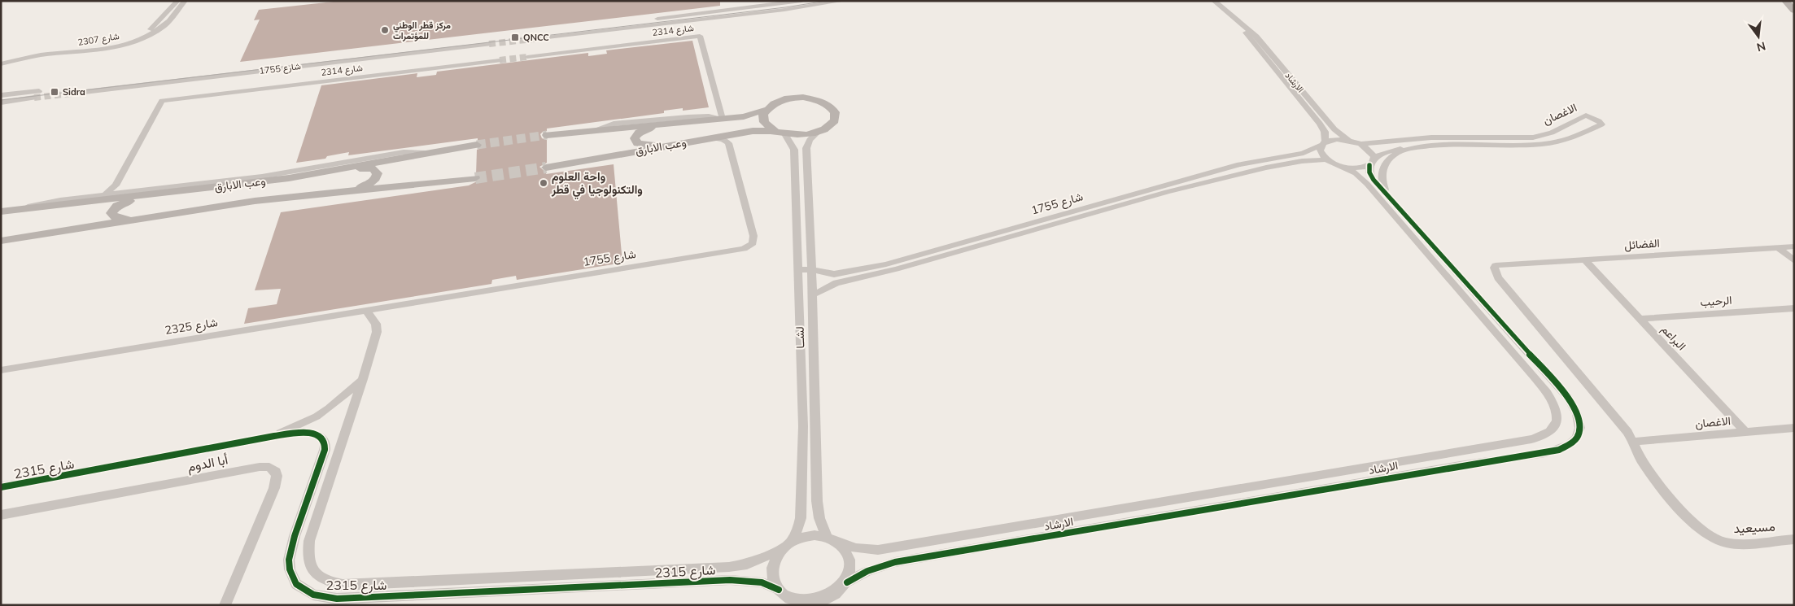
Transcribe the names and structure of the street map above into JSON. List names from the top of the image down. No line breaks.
{"streets":{"street":["شارع 2314","شارع 2307","شارع 1755","الارشاد","الاغصان","وعب الابارق","الفضائل","الرحيب","شارع 2325","لشــا","البراعم","أبا الدوم","شارع 2315","مسيعيد"]},"crossings":[["شارع 1755","الارشاد"],["شارع 1755","شارع 2325"],["شارع 1755","لشــا"],["شارع 1755","شارع 2315"],["الارشاد","الاغصان"],["الارشاد","لشــا"],["الارشاد","شارع 2315"],["الاغصان","الفضائل"],["الاغصان","البراعم"],["الاغصان","مسيعيد"],["وعب الابارق","لشــا"],["الفضائل","البراعم"],["الفضائل","مسيعيد"],["الرحيب","البراعم"],["شارع 2325","شارع 2315"],["لشــا","شارع 2315"]],"places":{"other":["مركز قطر الوطني للمؤتمرات","واحة العلوم والتكنولوجيا في قطر"],"transit":["QNCC","Sidra"]},"north":"bottom"}
